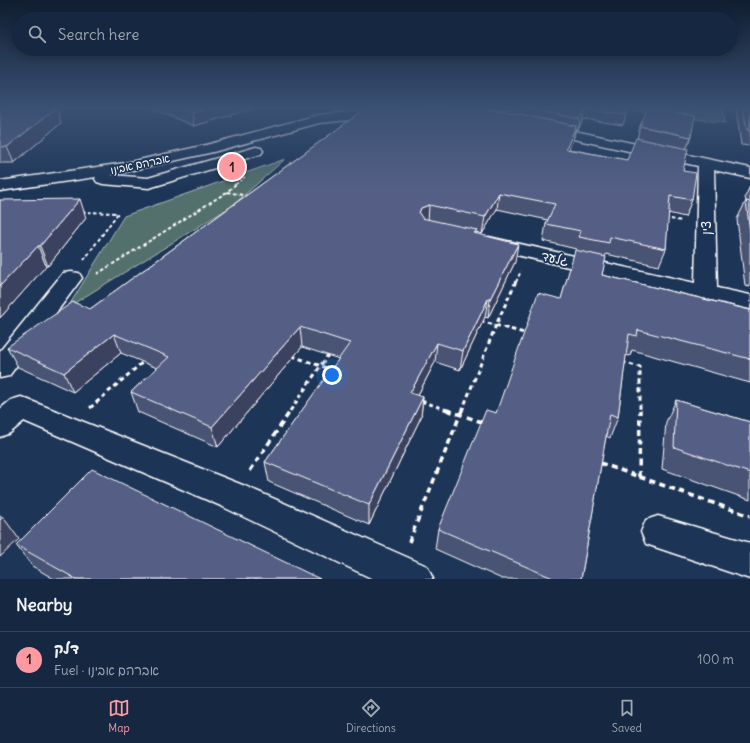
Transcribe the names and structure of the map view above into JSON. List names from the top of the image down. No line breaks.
{"streets":{"street":["צין","גלעד"]},"crossings":[["צין","גלעד"]],"page":{"search":"Search here","pins":"1","heading":"Nearby","list":[{"mark":"1","name":"דלק","note":"Fuel · אברהם אבינו","value":"100 m"}],"nav":["Map","Directions","Saved"]}}
